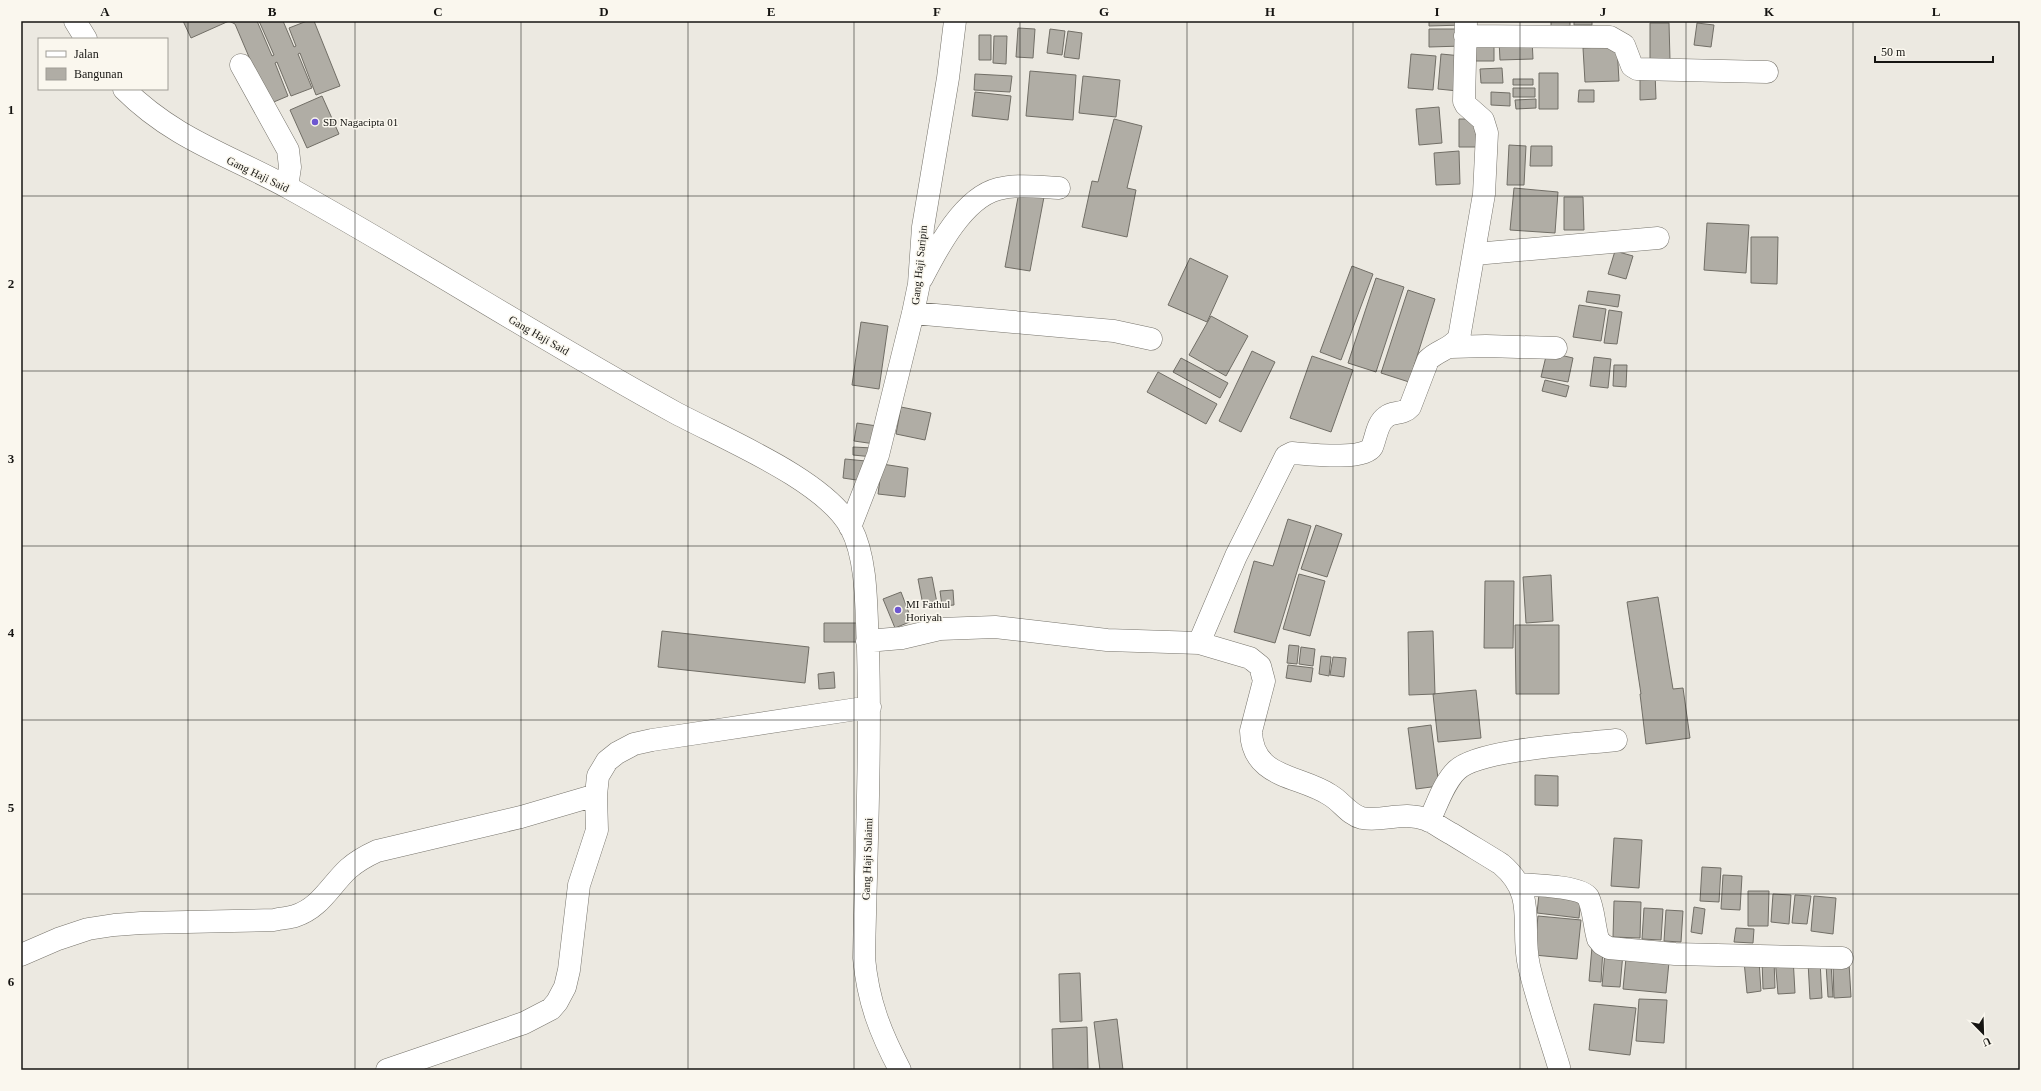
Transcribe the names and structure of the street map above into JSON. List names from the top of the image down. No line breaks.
{"streets":{"street":["Gang Haji Said","Gang Haji Saripin","Gang Haji Sulaimi"]},"crossings":[["Gang Haji Said","Gang Haji Saripin"],["Gang Haji Said","Gang Haji Sulaimi"]],"places":["SD Nagacipta 01","MI Fathul Horiyah"],"legend":["Jalan","Bangunan"],"scale_bar":"50 m","north":"bottom right","grid":{"columns":["A","B","C","D","E","F","G","H","I","J","K","L"],"rows":["1","2","3","4","5","6"]}}
